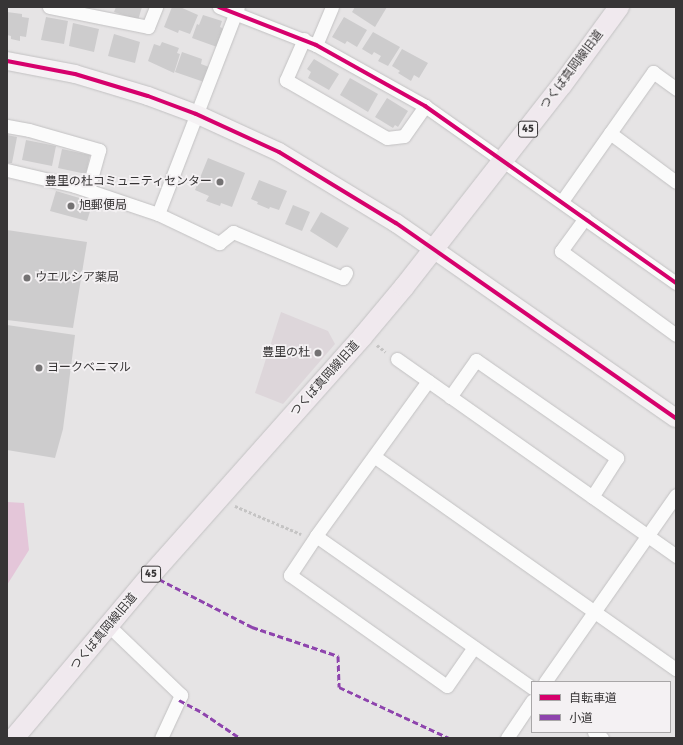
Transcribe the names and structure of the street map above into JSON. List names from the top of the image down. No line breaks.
{"streets":{"main road":["つくば真岡線旧道","45"]},"places":["豊里の杜コミュニティセンター","旭郵便局","ウエルシア薬局","豊里の杜","ヨークベニマル"],"legend":["自転車道","小道"]}
